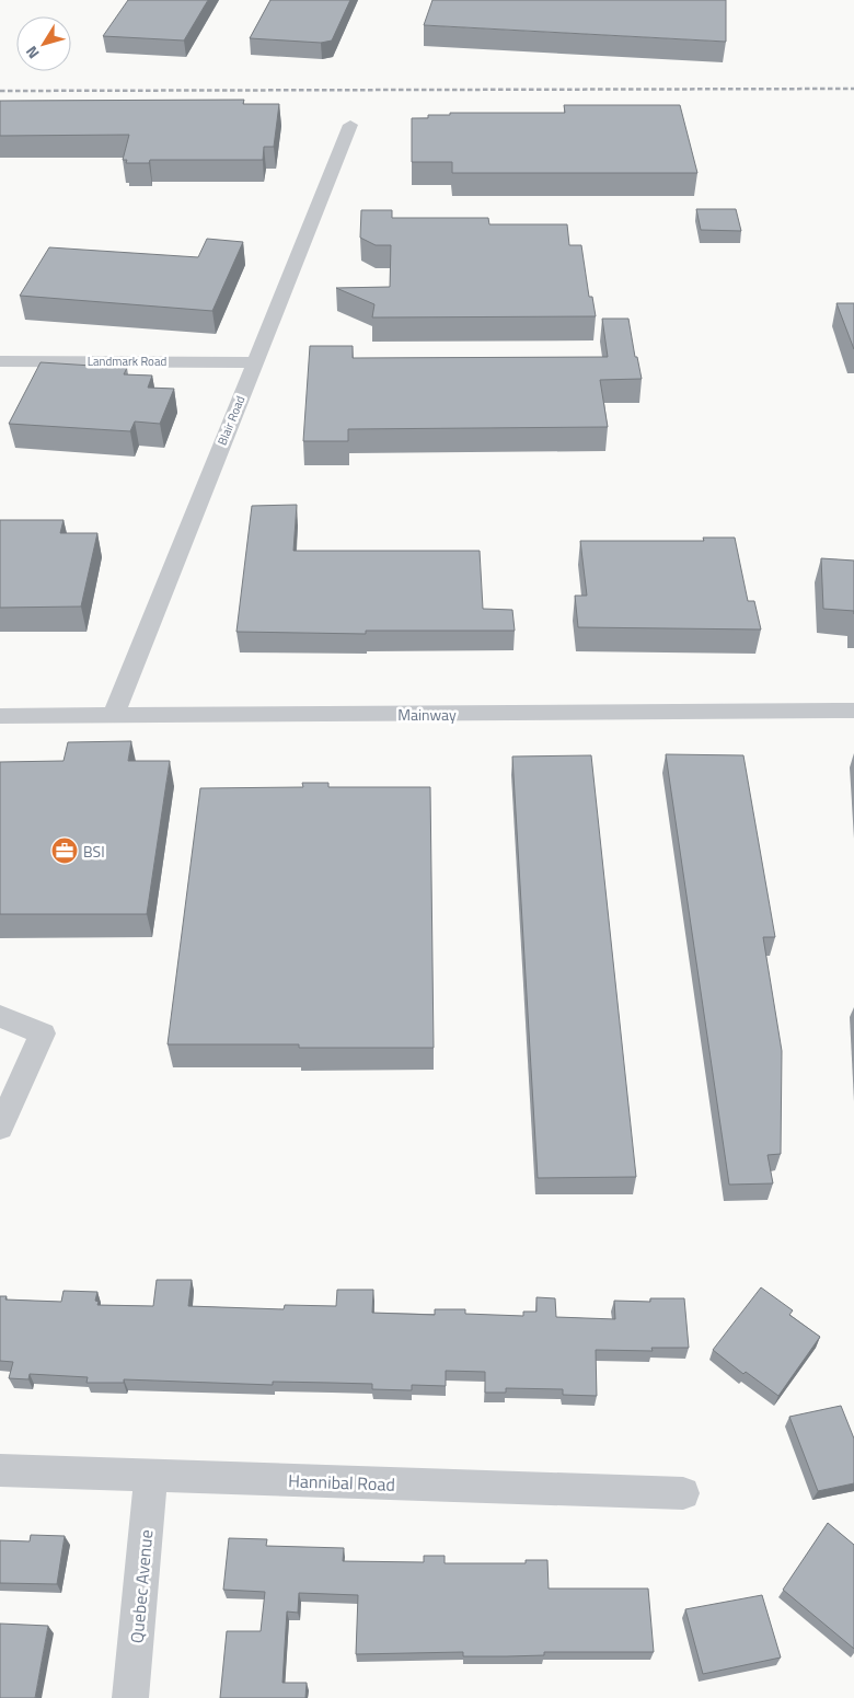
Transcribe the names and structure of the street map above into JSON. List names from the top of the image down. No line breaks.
{"streets":{"street":["Landmark Road","Blair Road","Mainway","Hannibal Road","Quebec Avenue"]},"crossings":[["Landmark Road","Blair Road"],["Blair Road","Mainway"],["Hannibal Road","Quebec Avenue"]],"places":{"office":["BSI"]},"north":"bottom left"}
